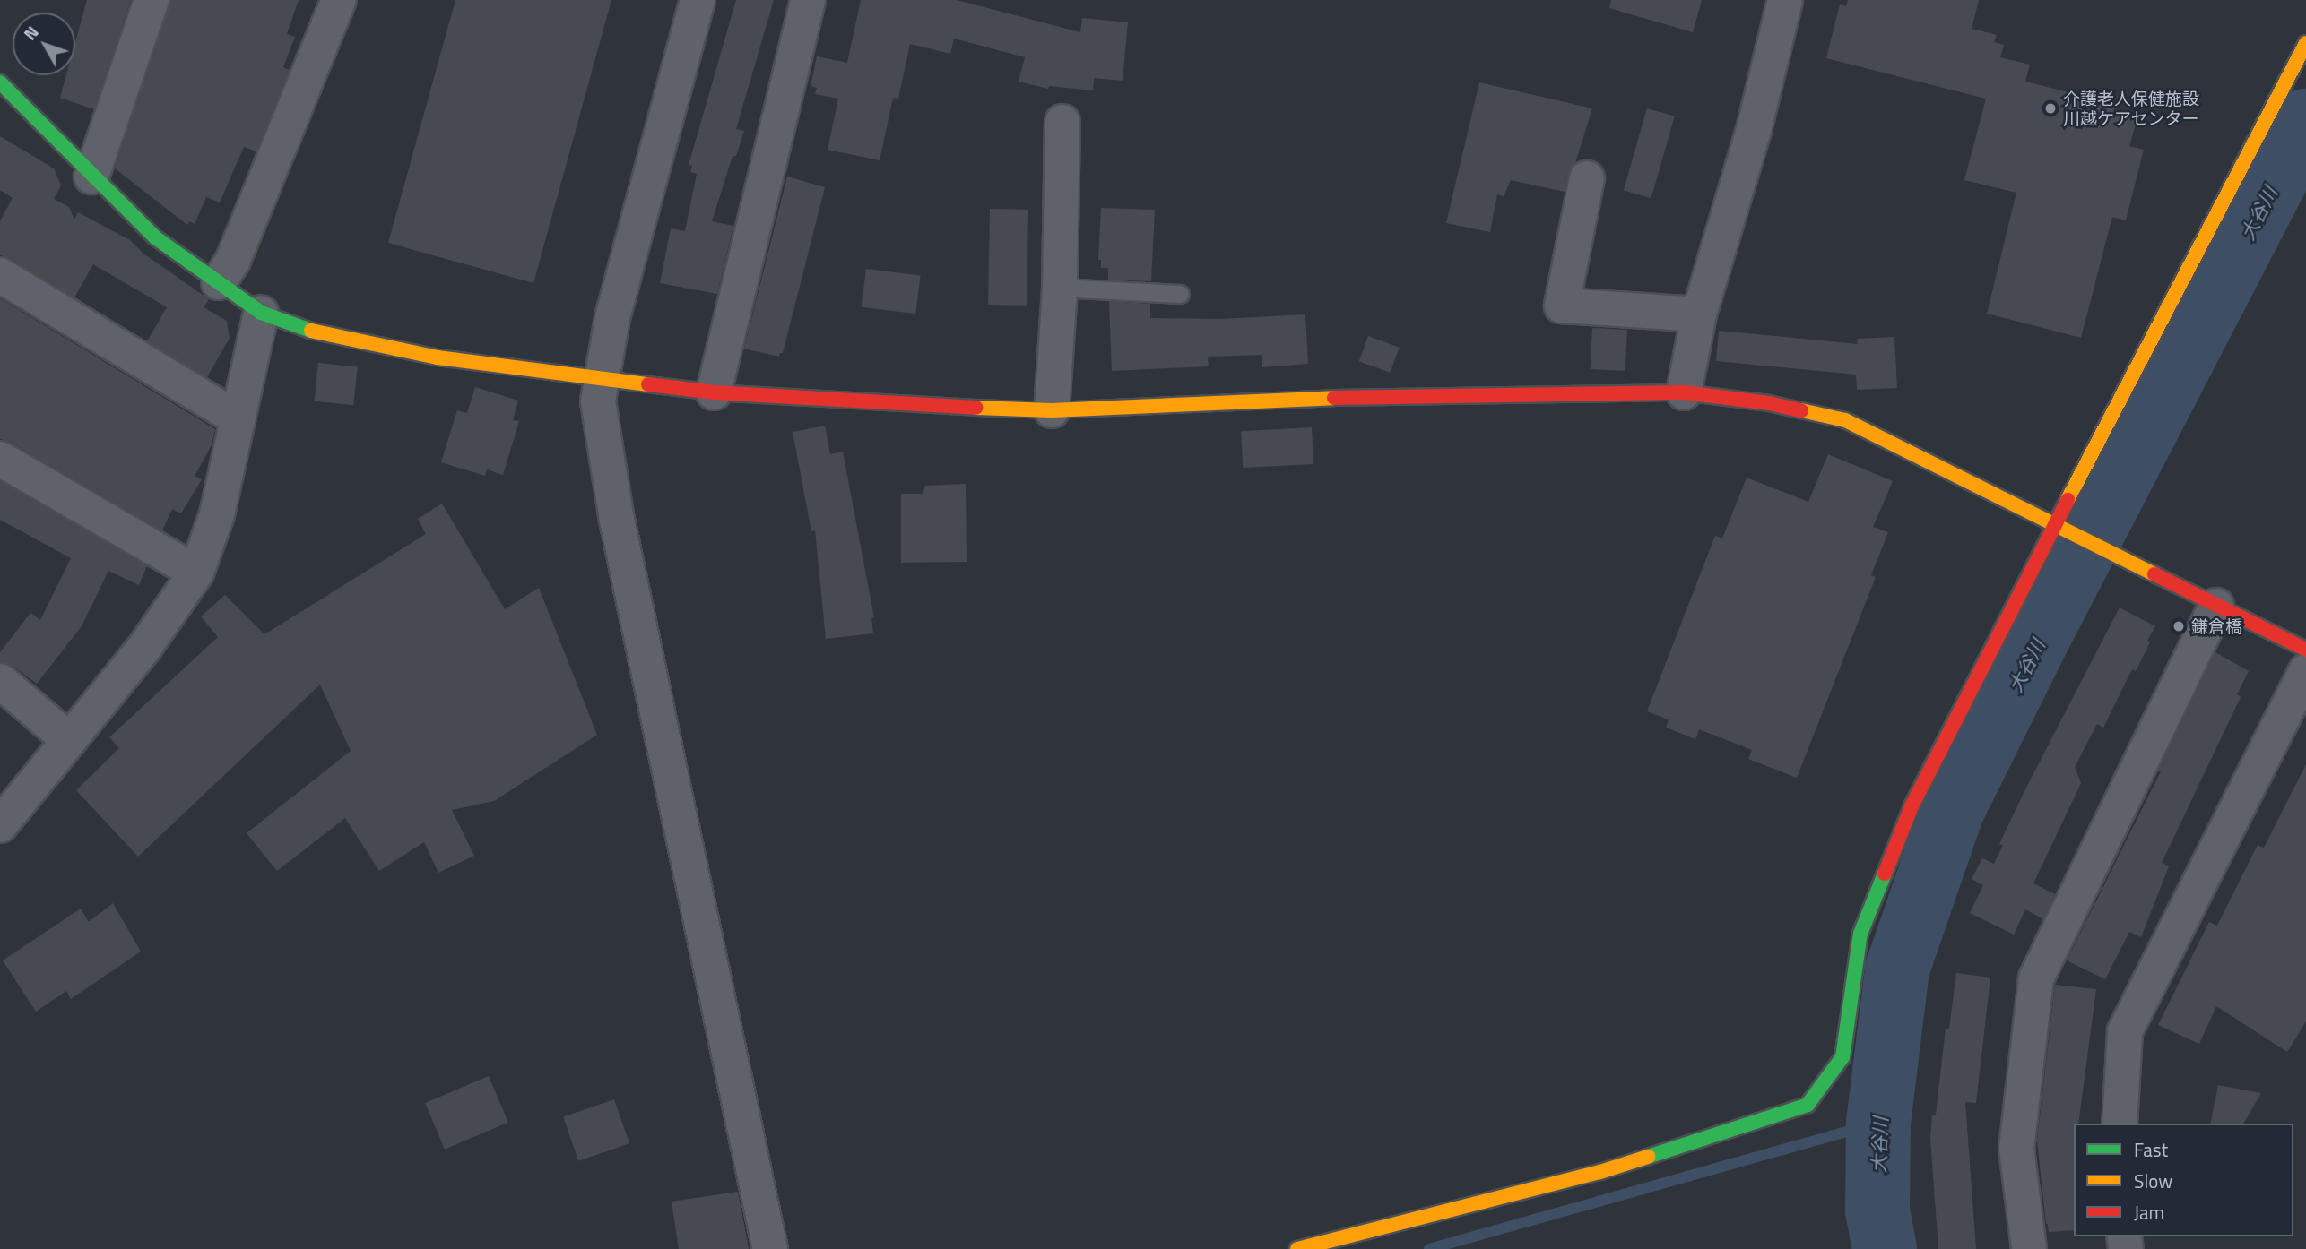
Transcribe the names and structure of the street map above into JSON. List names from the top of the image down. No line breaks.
{"water":["大谷川"],"places":["介護老人保健施設 川越ケアセンター","鎌倉橋"],"legend":["Fast","Slow","Jam"],"north":"top left"}
